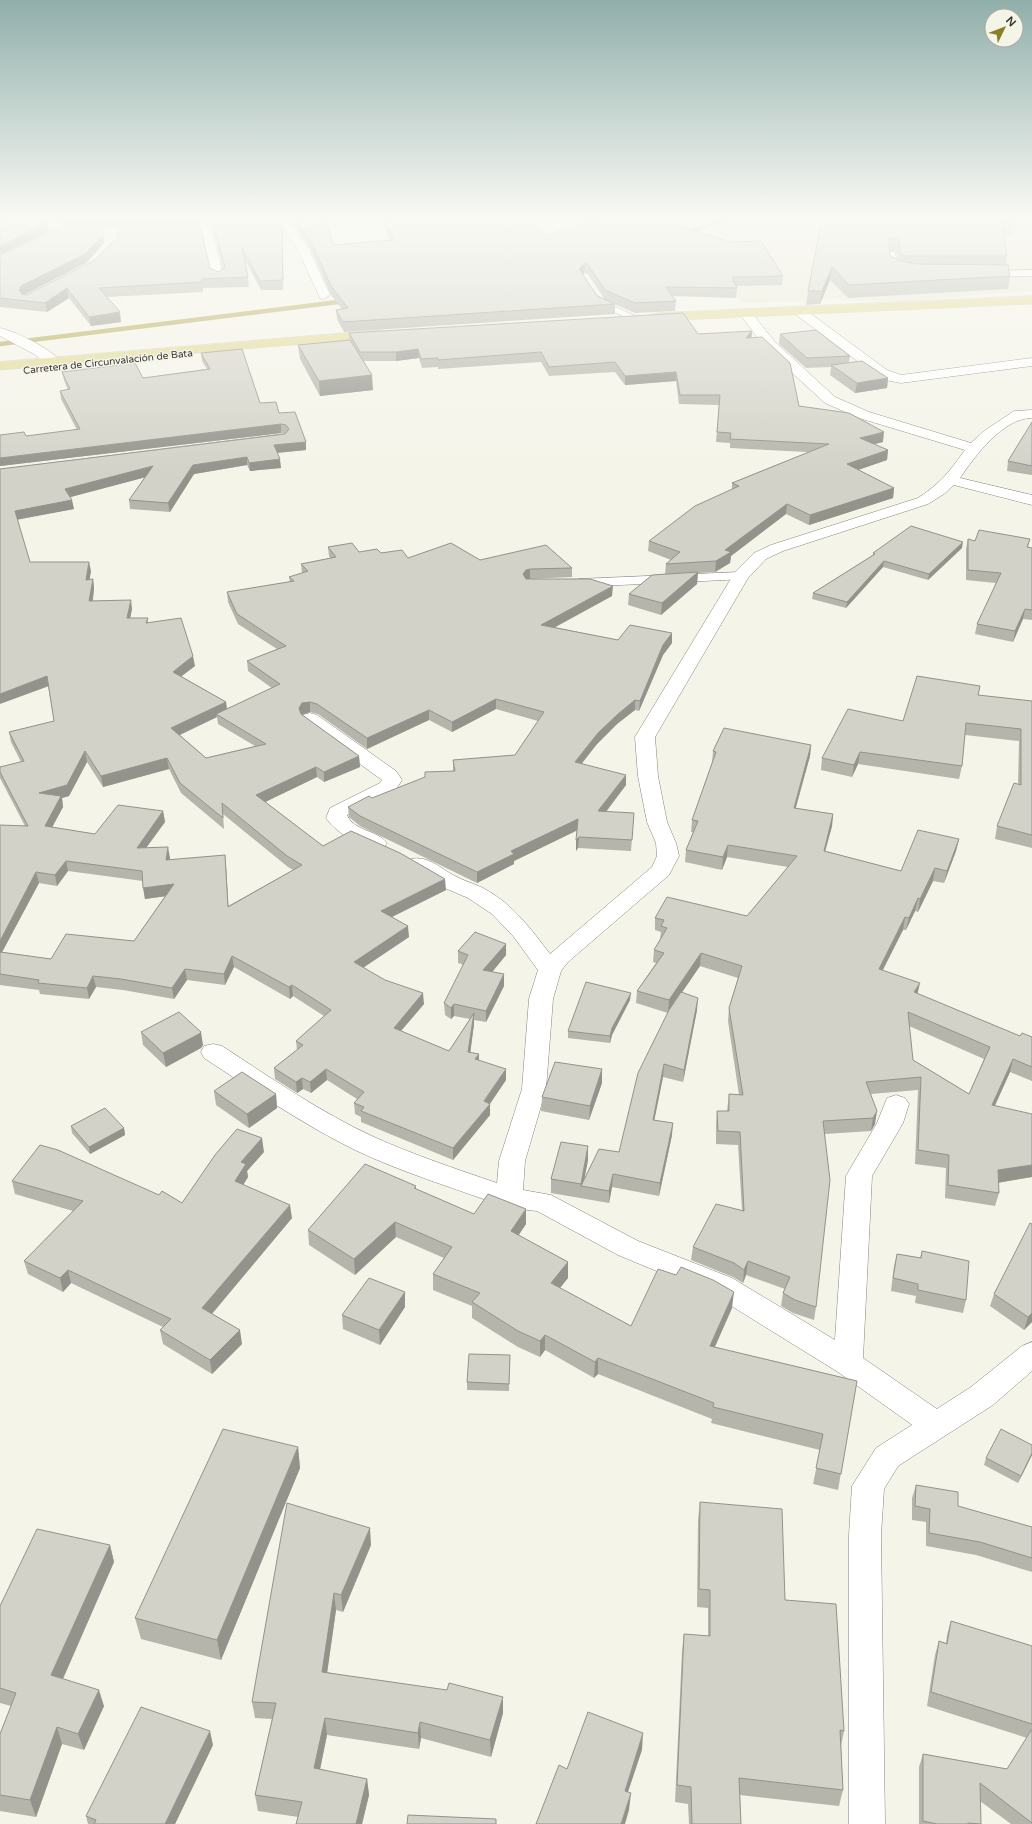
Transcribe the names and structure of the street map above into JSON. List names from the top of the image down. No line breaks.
{"streets":{"main road":["Carretera de Circunvalación de Bata"]},"north":"top right"}
